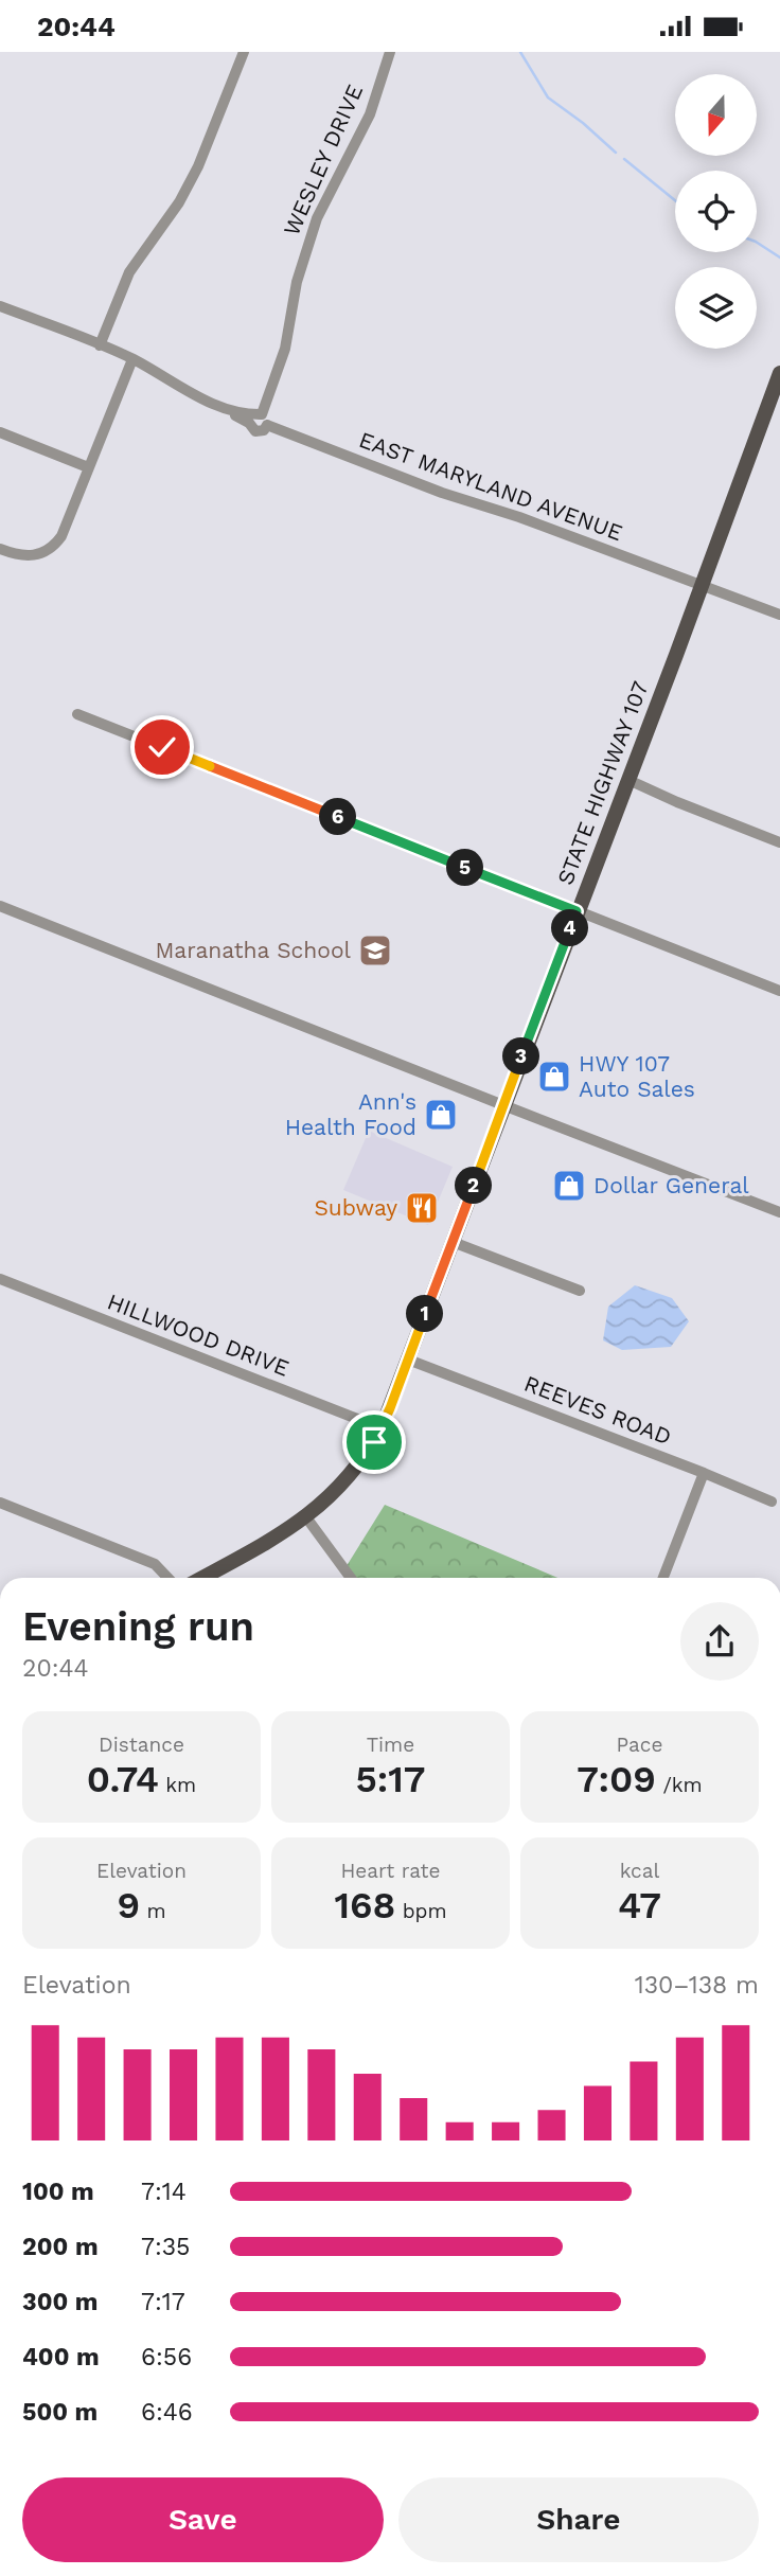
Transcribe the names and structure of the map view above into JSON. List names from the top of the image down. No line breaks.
{"streets":{"main road":["STATE HIGHWAY 107"],"street":["WESLEY DRIVE","EAST MARYLAND AVENUE","HILLWOOD DRIVE","REEVES ROAD"]},"crossings":[["WESLEY DRIVE","EAST MARYLAND AVENUE"],["EAST MARYLAND AVENUE","STATE HIGHWAY 107"],["STATE HIGHWAY 107","HILLWOOD DRIVE"],["STATE HIGHWAY 107","REEVES ROAD"]],"places":{"school or university":["Maranatha School"],"shop":["HWY 107 Auto Sales","Ann's Health Food","Dollar General"],"restaurant":["Subway"]},"north":"bottom","page":{"status":"20:44","pins":["6","5","4","3","2","1"],"heading":["Evening run","20:44"],"stats":[["Distance","0.74 km"],["Time","5:17"],["Pace","7:09 /km"],["Elevation","9 m"],["Heart rate","168 bpm"],["kcal","47"]],"chart":["Elevation","130–138 m"],"list":[{"name":"100 m","note":"7:14"},{"name":"200 m","note":"7:35"},{"name":"300 m","note":"7:17"},{"name":"400 m","note":"6:56"},{"name":"500 m","note":"6:46"}],"buttons":["Save","Share"]}}
